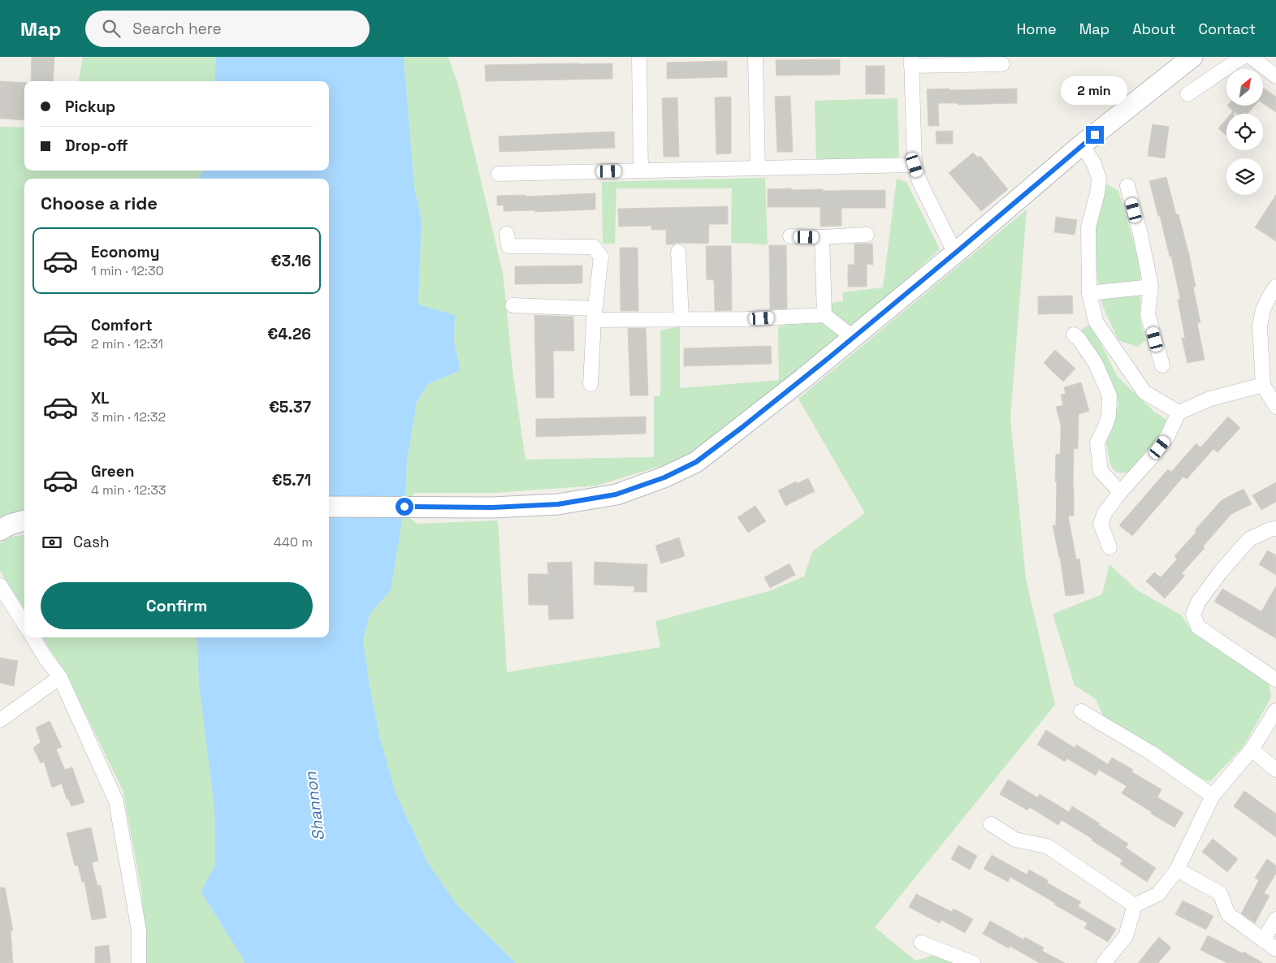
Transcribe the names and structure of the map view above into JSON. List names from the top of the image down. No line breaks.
{"water":["Shannon"],"north":"top right","page":{"header":"Map","search":"Search here","nav":["Home","Map","About","Contact"],"bubble":"2 min","banner":["Pickup","Drop-off"],"heading":"Choose a ride","list":[{"name":"Economy","note":"1 min · 12:30","value":"€3.16"},{"name":"Comfort","note":"2 min · 12:31","value":"€4.26"},{"name":"XL","note":"3 min · 12:32","value":"€5.37"},{"name":"Green","note":"4 min · 12:33","value":"€5.71"}],"pay":["Cash","440 m"],"buttons":"Confirm"}}
